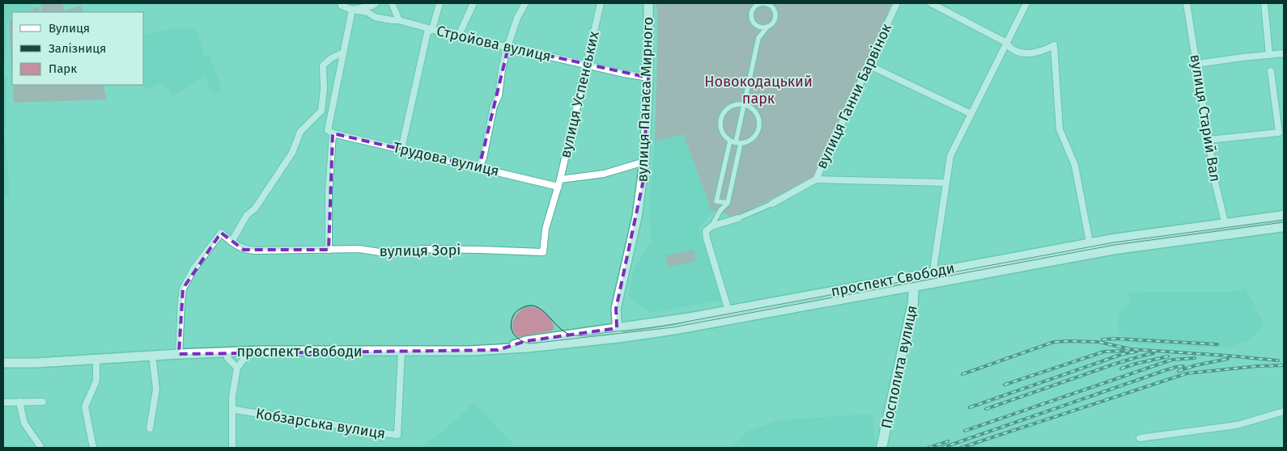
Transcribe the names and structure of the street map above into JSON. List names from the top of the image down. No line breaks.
{"streets":{"highway":["проспект Свободи","Посполита вулиця"],"main road":["вулиця Панаса Мирного"],"street":["Стройова вулиця","вулиця Успенських","вулиця Ганни Барвінок","вулиця Старий Вал","Трудова вулиця","вулиця Зорі","Кобзарська вулиця"]},"crossings":[["Стройова вулиця","вулиця Успенських"],["Стройова вулиця","вулиця Панаса Мирного"],["вулиця Успенських","Трудова вулиця"],["вулиця Успенських","вулиця Зорі"],["вулиця Панаса Мирного","проспект Свободи"],["вулиця Старий Вал","проспект Свободи"],["Трудова вулиця","вулиця Зорі"],["вулиця Зорі","проспект Свободи"],["проспект Свободи","Посполита вулиця"],["проспект Свободи","Кобзарська вулиця"]],"parks":["Новокодацький парк"],"legend":["Вулиця","Залізниця","Парк"]}
